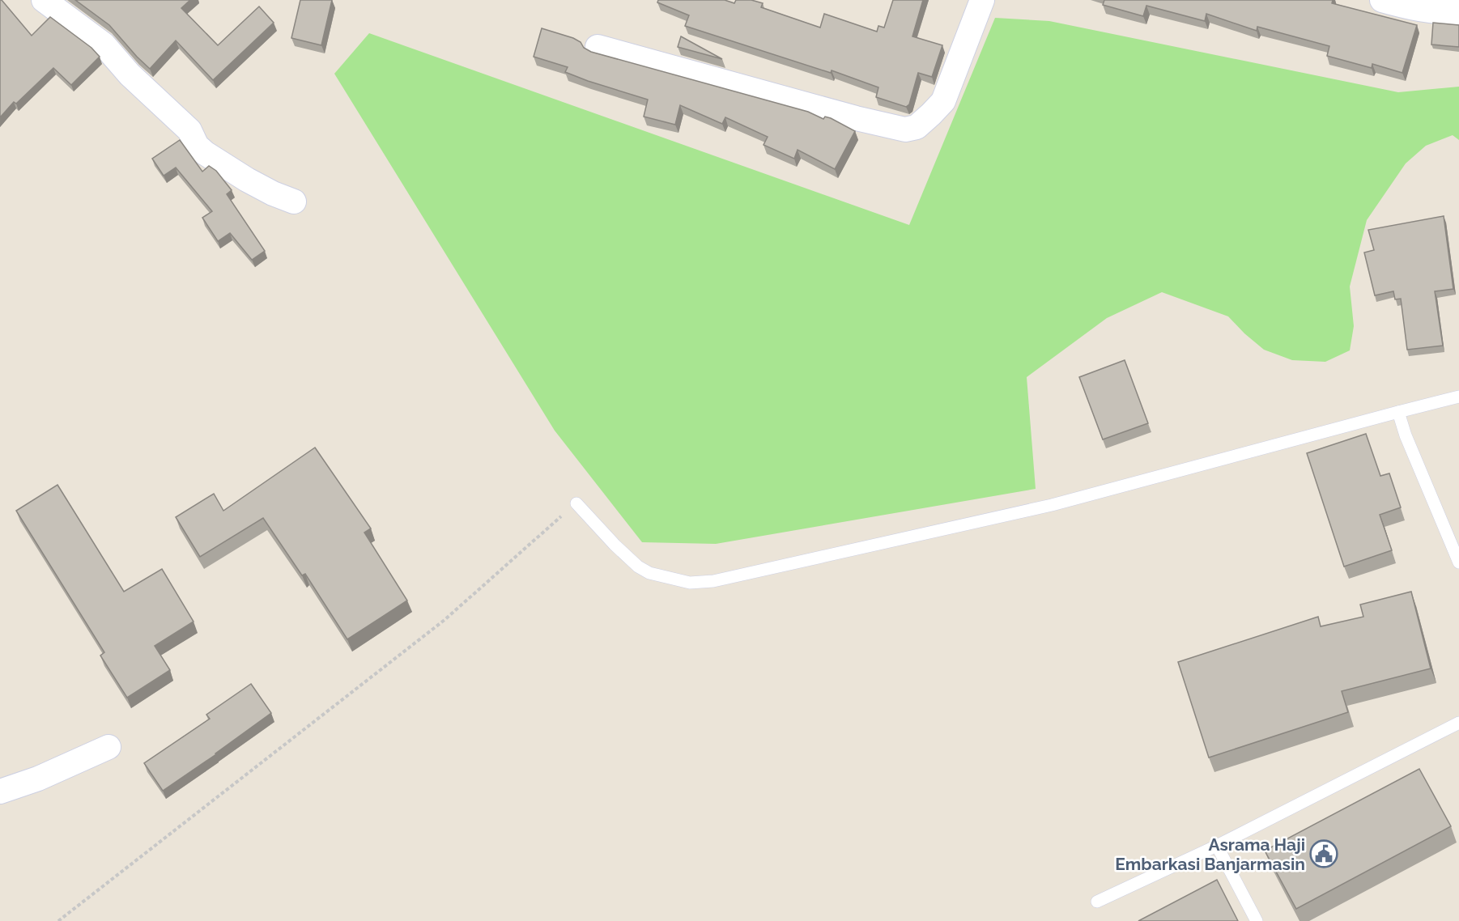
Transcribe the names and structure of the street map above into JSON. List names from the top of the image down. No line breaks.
{"places":{"public building":["Asrama Haji Embarkasi Banjarmasin"]}}
